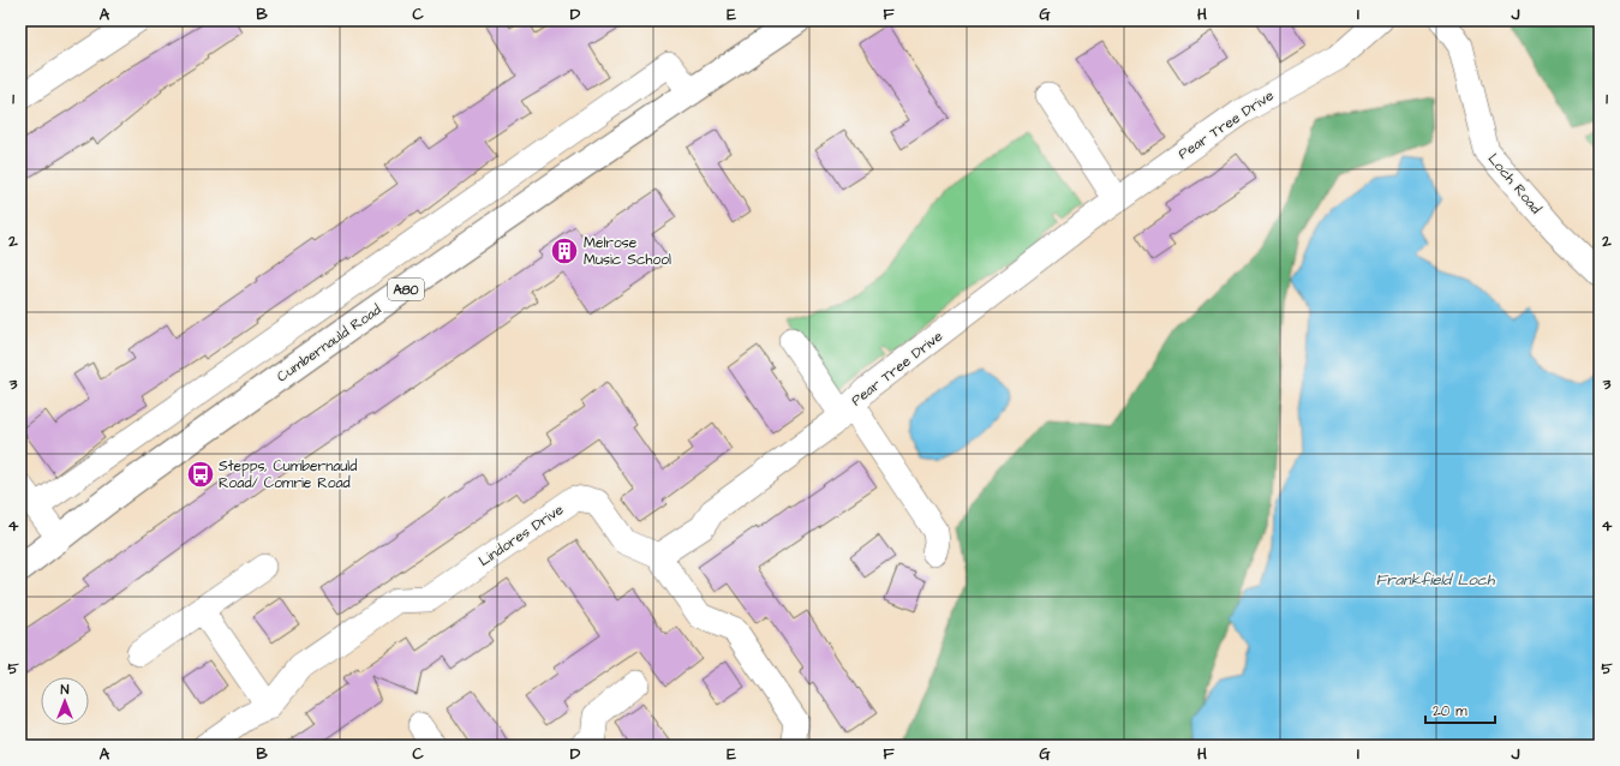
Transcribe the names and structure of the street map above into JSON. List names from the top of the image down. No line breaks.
{"streets":{"main road":["A80","Cumbernauld Road"],"street":["Pear Tree Drive","Loch Road","Lindores Drive"]},"crossings":[["Pear Tree Drive","Lindores Drive"]],"water":["Frankfield Loch"],"places":{"building":["Melrose Music School"],"bus stop":["Stepps, Cumbernauld Road/ Comrie Road"]},"scale_bar":"20 m","north":"top","grid":{"columns":["A","B","C","D","E","F","G","H","I","J"],"rows":["1","2","3","4","5"]}}
